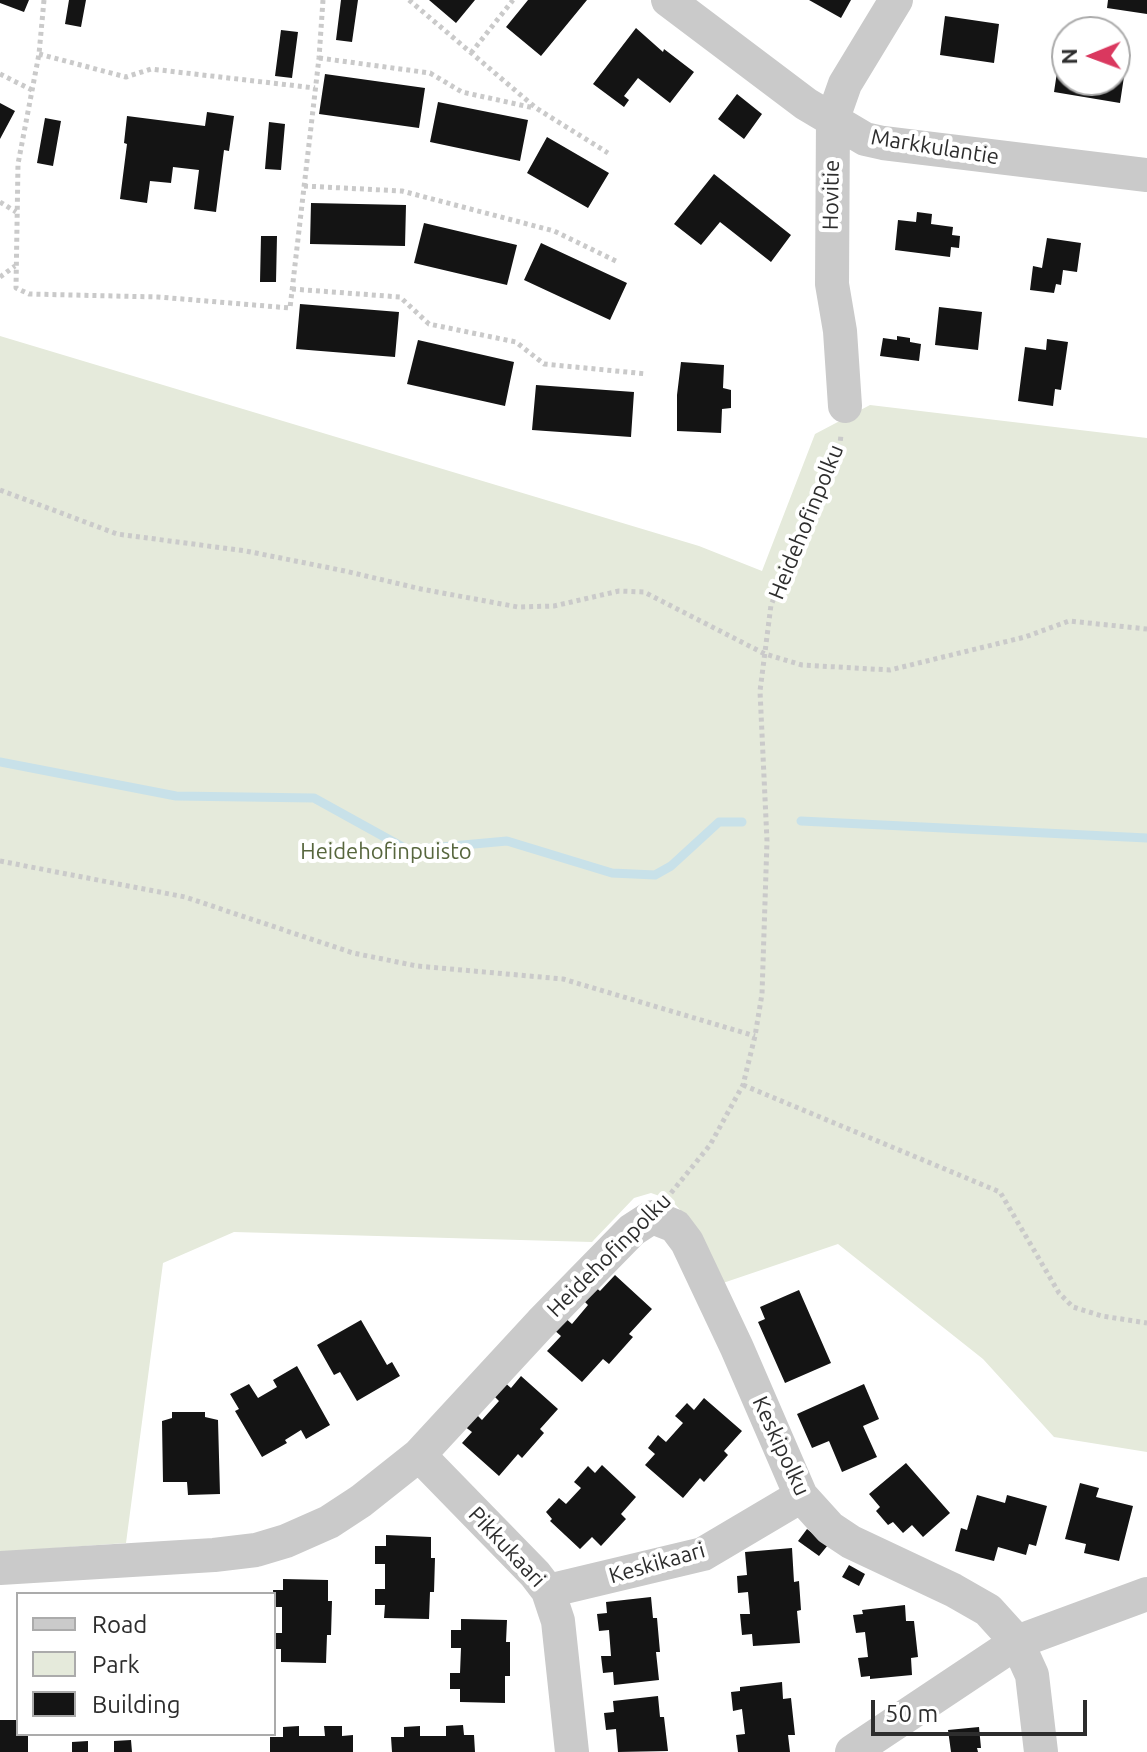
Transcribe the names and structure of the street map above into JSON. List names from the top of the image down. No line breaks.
{"streets":{"street":["Markkulantie","Hovitie","Heidehofinpolku","Keskipolku","Pikkukaari","Keskikaari"]},"crossings":[["Markkulantie","Hovitie"],["Hovitie","Heidehofinpolku"],["Heidehofinpolku","Keskipolku"],["Heidehofinpolku","Pikkukaari"],["Keskipolku","Keskikaari"],["Pikkukaari","Keskikaari"]],"parks":["Heidehofinpuisto"],"legend":["Road","Park","Building"],"scale_bar":"50 m","north":"left"}
